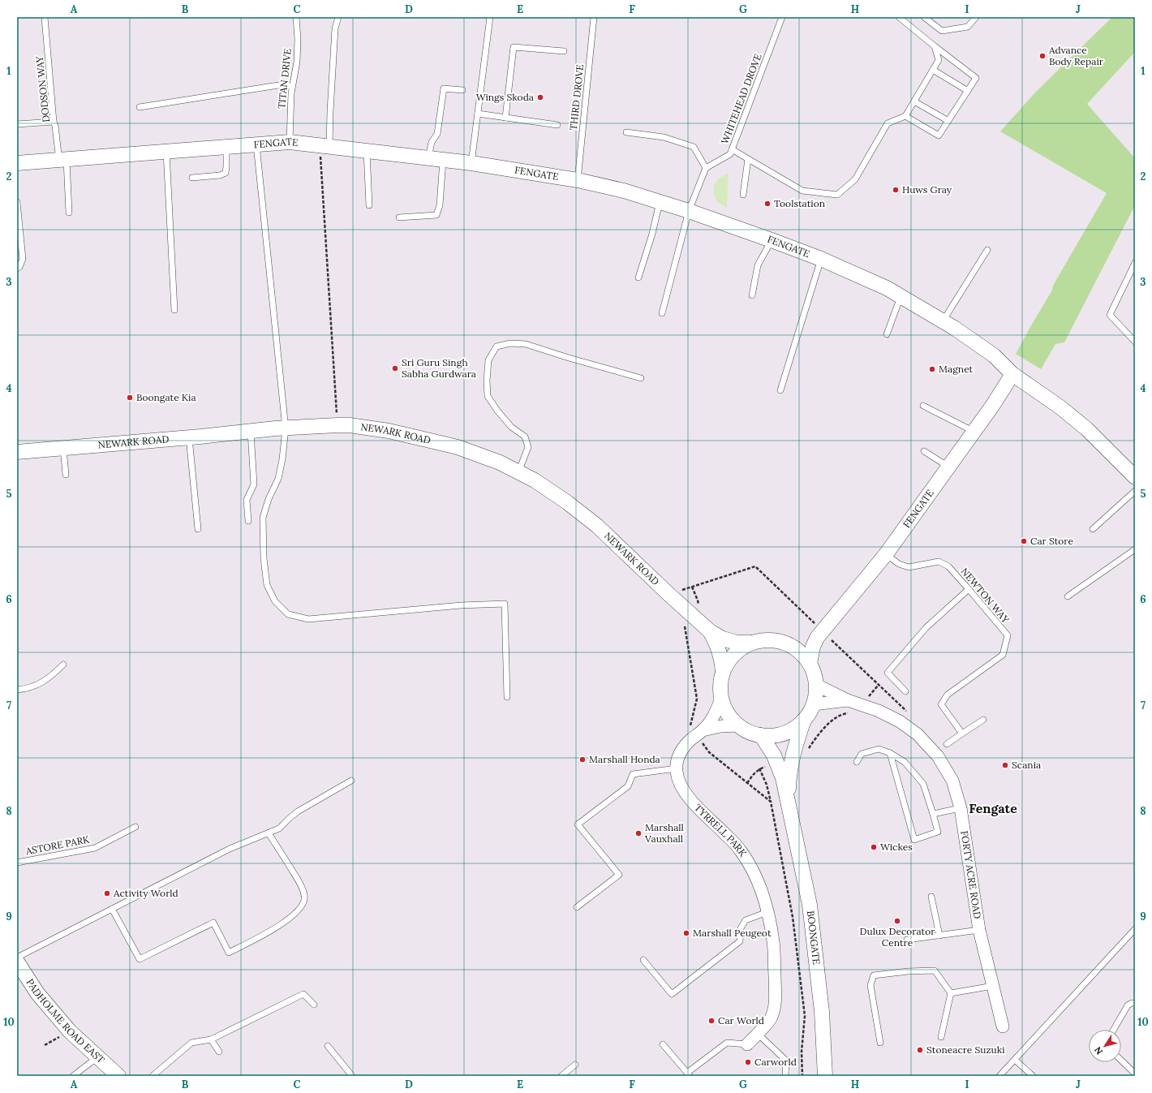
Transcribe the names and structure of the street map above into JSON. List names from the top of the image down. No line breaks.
{"streets":{"street":["FENGATE","NEWARK ROAD","TYRRELL PARK","FORTY ACRE ROAD","BOONGATE","PADHOLME ROAD EAST"],"lane":["TITAN DRIVE","DODSON WAY","THIRD DROVE","WHITEHEAD DROVE","NEWTON WAY","ASTORE PARK"]},"crossings":[["TITAN DRIVE","FENGATE"],["DODSON WAY","FENGATE"],["THIRD DROVE","FENGATE"],["FENGATE","NEWARK ROAD"],["FENGATE","NEWTON WAY"],["FENGATE","TYRRELL PARK"],["FENGATE","FORTY ACRE ROAD"],["FENGATE","BOONGATE"],["NEWARK ROAD","TYRRELL PARK"],["NEWARK ROAD","FORTY ACRE ROAD"],["NEWARK ROAD","BOONGATE"],["TYRRELL PARK","FORTY ACRE ROAD"],["TYRRELL PARK","BOONGATE"],["FORTY ACRE ROAD","BOONGATE"]],"districts":["Fengate"],"places":["Advance Body Repair","Wings Skoda","Huws Gray","Toolstation","Sri Guru Singh Sabha Gurdwara","Magnet","Boongate Kia","Car Store","Marshall Honda","Scania","Marshall Vauxhall","Wickes","Activity World","Dulux Decorator Centre","Marshall Peugeot","Car World","Stoneacre Suzuki","Carworld"],"north":"bottom left","grid":{"columns":["A","B","C","D","E","F","G","H","I","J"],"rows":["1","2","3","4","5","6","7","8","9","10"]}}
